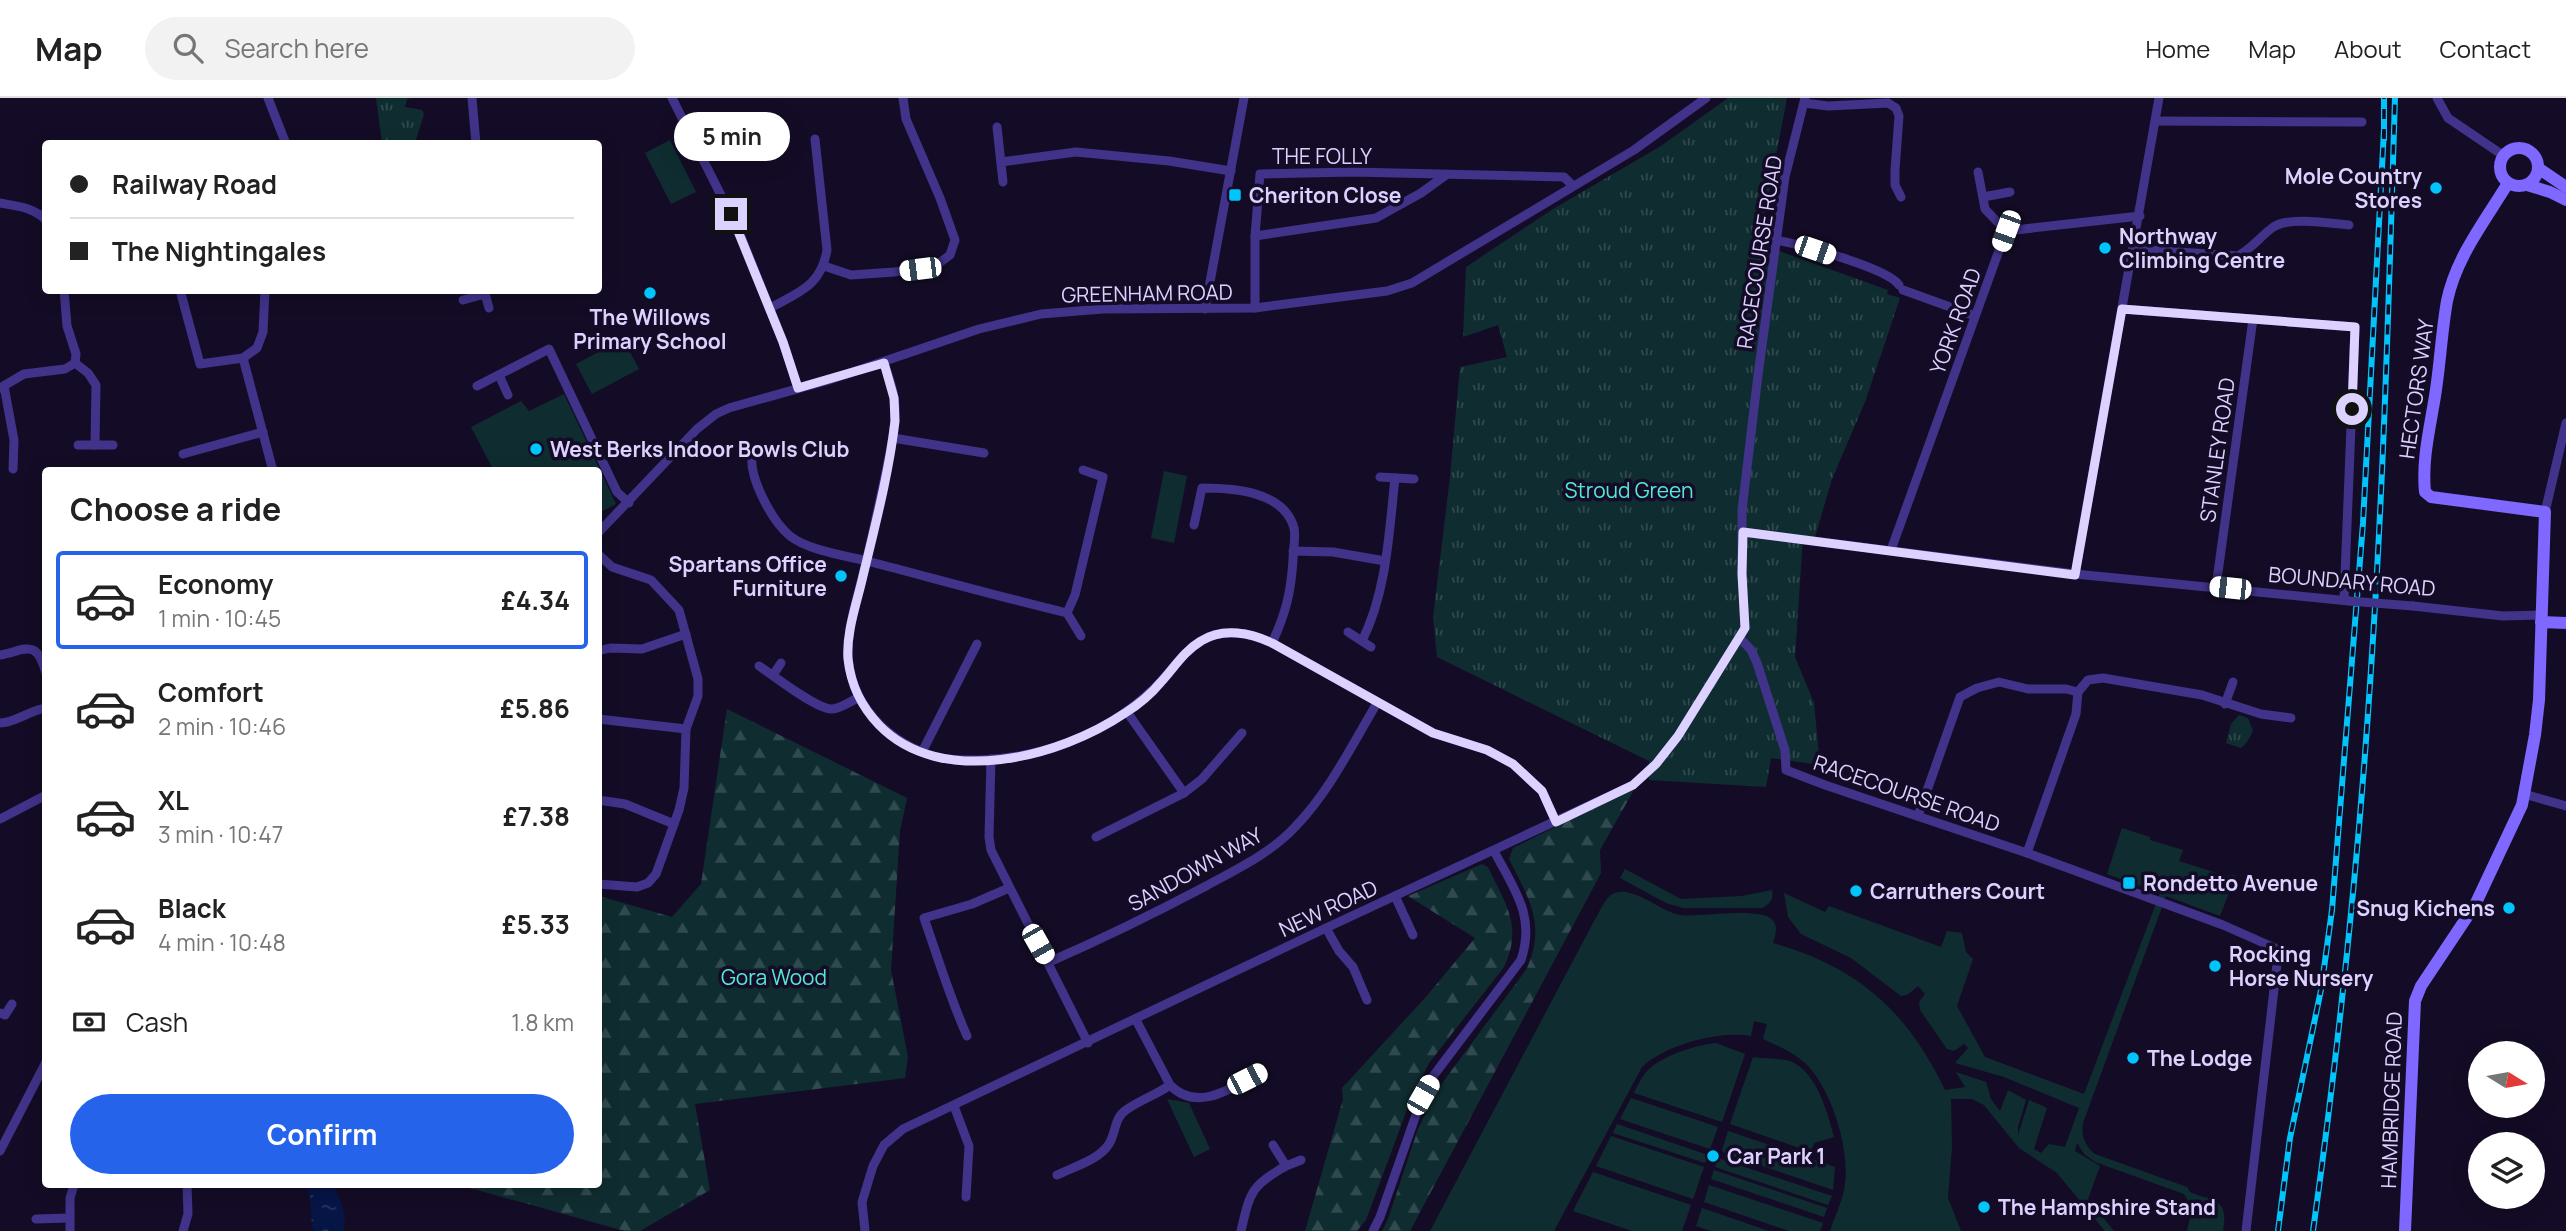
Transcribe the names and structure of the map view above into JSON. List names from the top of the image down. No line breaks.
{"streets":{"main road":["HECTORS WAY","BOUNDARY ROAD","HAMBRIDGE ROAD"],"street":["THE FOLLY","RACECOURSE ROAD","GREENHAM ROAD","YORK ROAD","STANLEY ROAD","SANDOWN WAY","NEW ROAD"]},"crossings":[["THE FOLLY","GREENHAM ROAD"],["RACECOURSE ROAD","BOUNDARY ROAD"],["RACECOURSE ROAD","NEW ROAD"],["YORK ROAD","BOUNDARY ROAD"],["HECTORS WAY","HAMBRIDGE ROAD"],["STANLEY ROAD","BOUNDARY ROAD"],["BOUNDARY ROAD","HAMBRIDGE ROAD"]],"parks":["Stroud Green","Gora Wood"],"places":{"other":["Mole Country Stores","Northway Climbing Centre","The Willows Primary School","West Berks Indoor Bowls Club","Spartans Office Furniture","Carruthers Court","Snug Kichens","Rocking Horse Nursery","The Lodge","Car Park 1","The Hampshire Stand"],"transit":["Cheriton Close","Rondetto Avenue"]},"north":"right","page":{"header":"Map","search":"Search here","nav":["Home","Map","About","Contact"],"bubble":"5 min","banner":["Railway Road","The Nightingales"],"heading":"Choose a ride","list":[{"name":"Economy","note":"1 min · 10:45","value":"£4.34"},{"name":"Comfort","note":"2 min · 10:46","value":"£5.86"},{"name":"XL","note":"3 min · 10:47","value":"£7.38"},{"name":"Black","note":"4 min · 10:48","value":"£5.33"}],"pay":["Cash","1.8 km"],"buttons":"Confirm"}}
